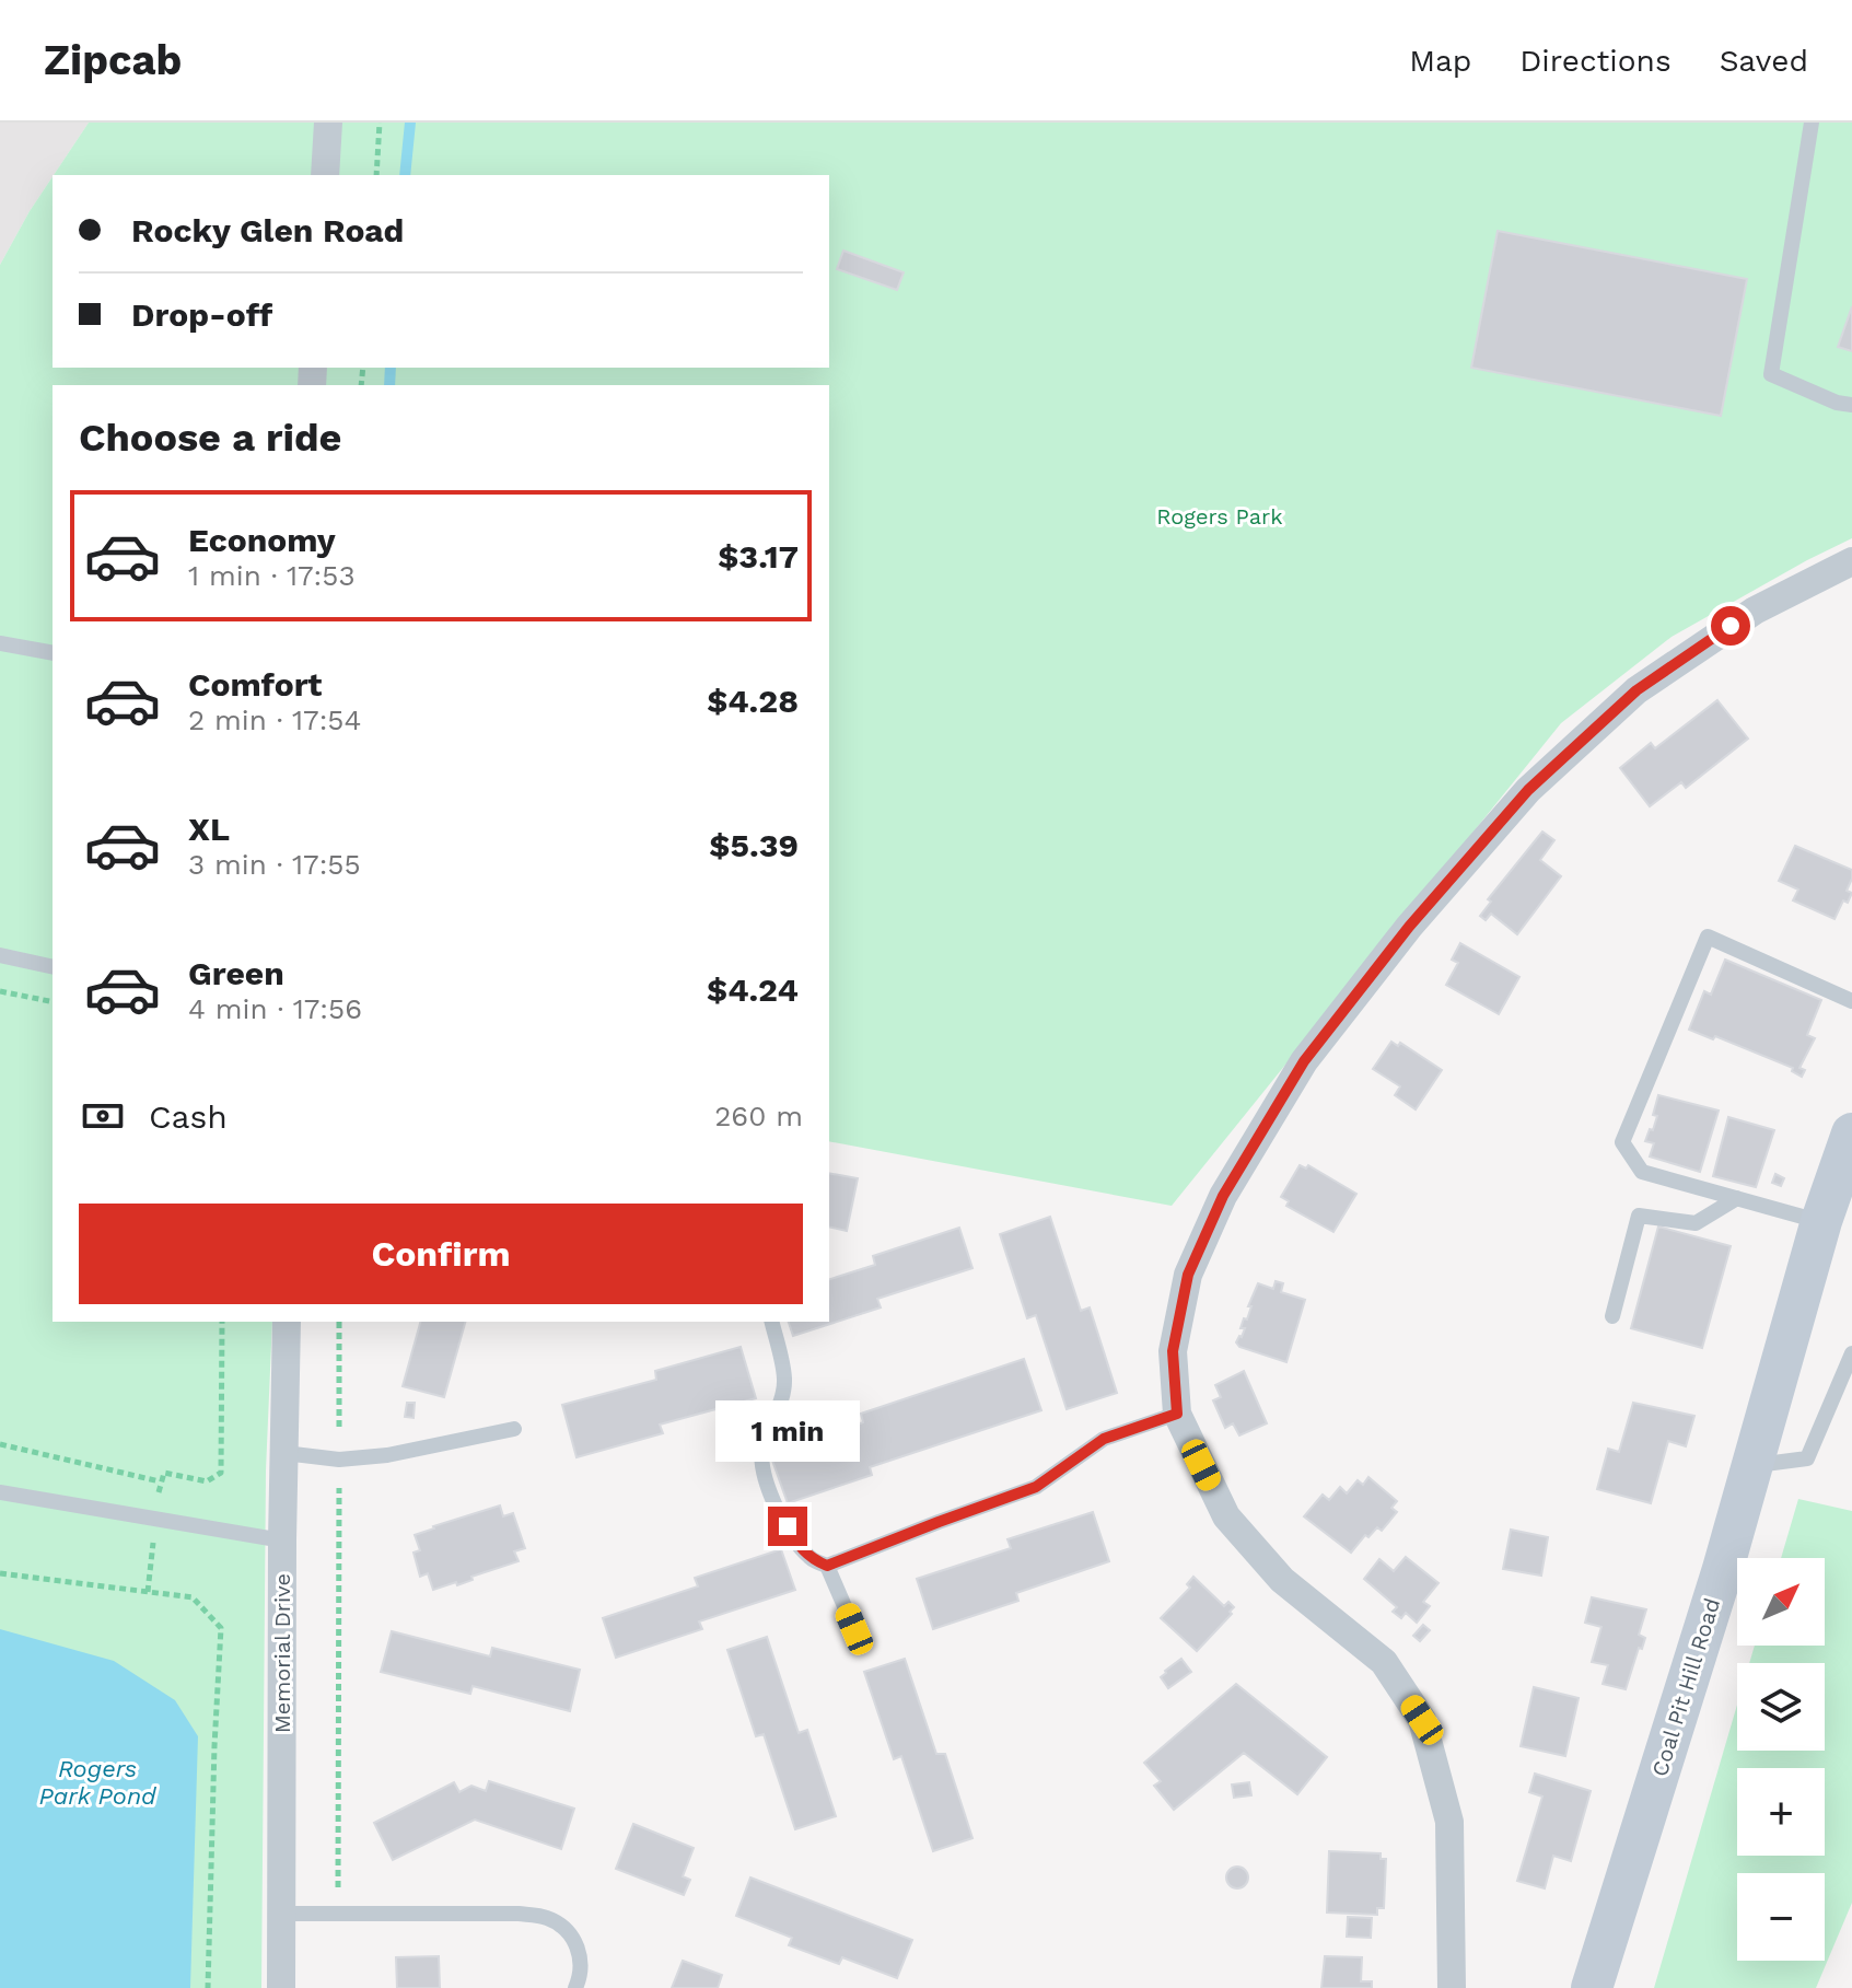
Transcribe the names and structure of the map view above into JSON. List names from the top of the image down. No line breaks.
{"streets":{"street":["Memorial Drive","Coal Pit Hill Road"]},"water":["Rogers Park Pond"],"parks":["Rogers Park"],"north":"top right","page":{"header":"Zipcab","nav":["Map","Directions","Saved"],"banner":["Rocky Glen Road","Drop-off"],"heading":"Choose a ride","list":[{"name":"Economy","note":"1 min · 17:53","value":"$3.17"},{"name":"Comfort","note":"2 min · 17:54","value":"$4.28"},{"name":"XL","note":"3 min · 17:55","value":"$5.39"},{"name":"Green","note":"4 min · 17:56","value":"$4.24"}],"pay":["Cash","260 m"],"buttons":"Confirm","bubble":"1 min","map_buttons":["+","−"]}}
